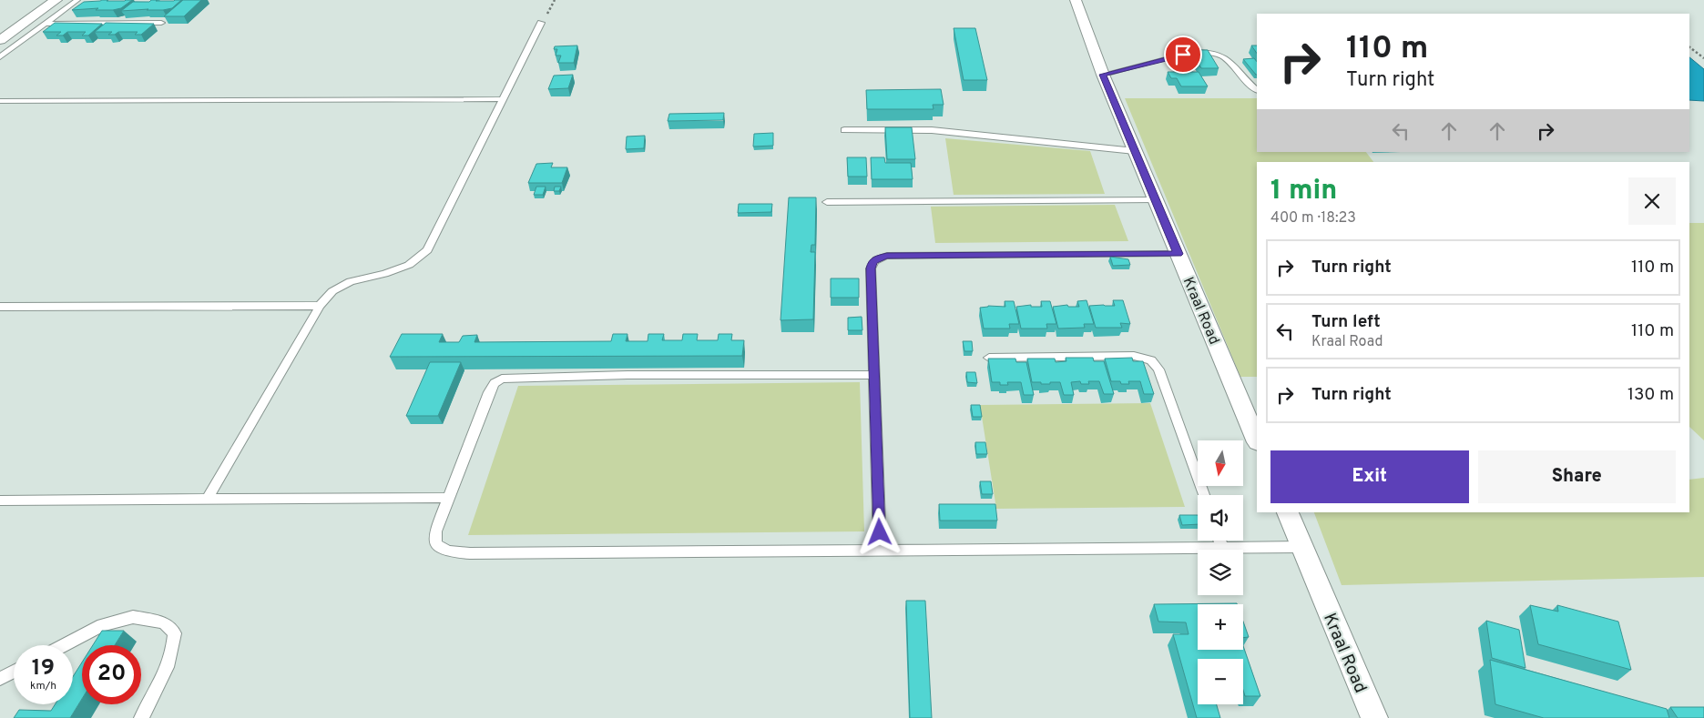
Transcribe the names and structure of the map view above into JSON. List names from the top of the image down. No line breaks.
{"streets":{"street":["Kraal Road"]},"north":"bottom","page":{"turn":["110 m","Turn right"],"heading":["1 min","400 m · 18:23"],"list":[{"name":"Turn right","value":"110 m"},{"name":"Turn left","note":"Kraal Road","value":"110 m"},{"name":"Turn right","value":"130 m"}],"map_buttons":["+","−"],"buttons":["Exit","Share"],"speed":"19 km/h","limit":"20"}}
